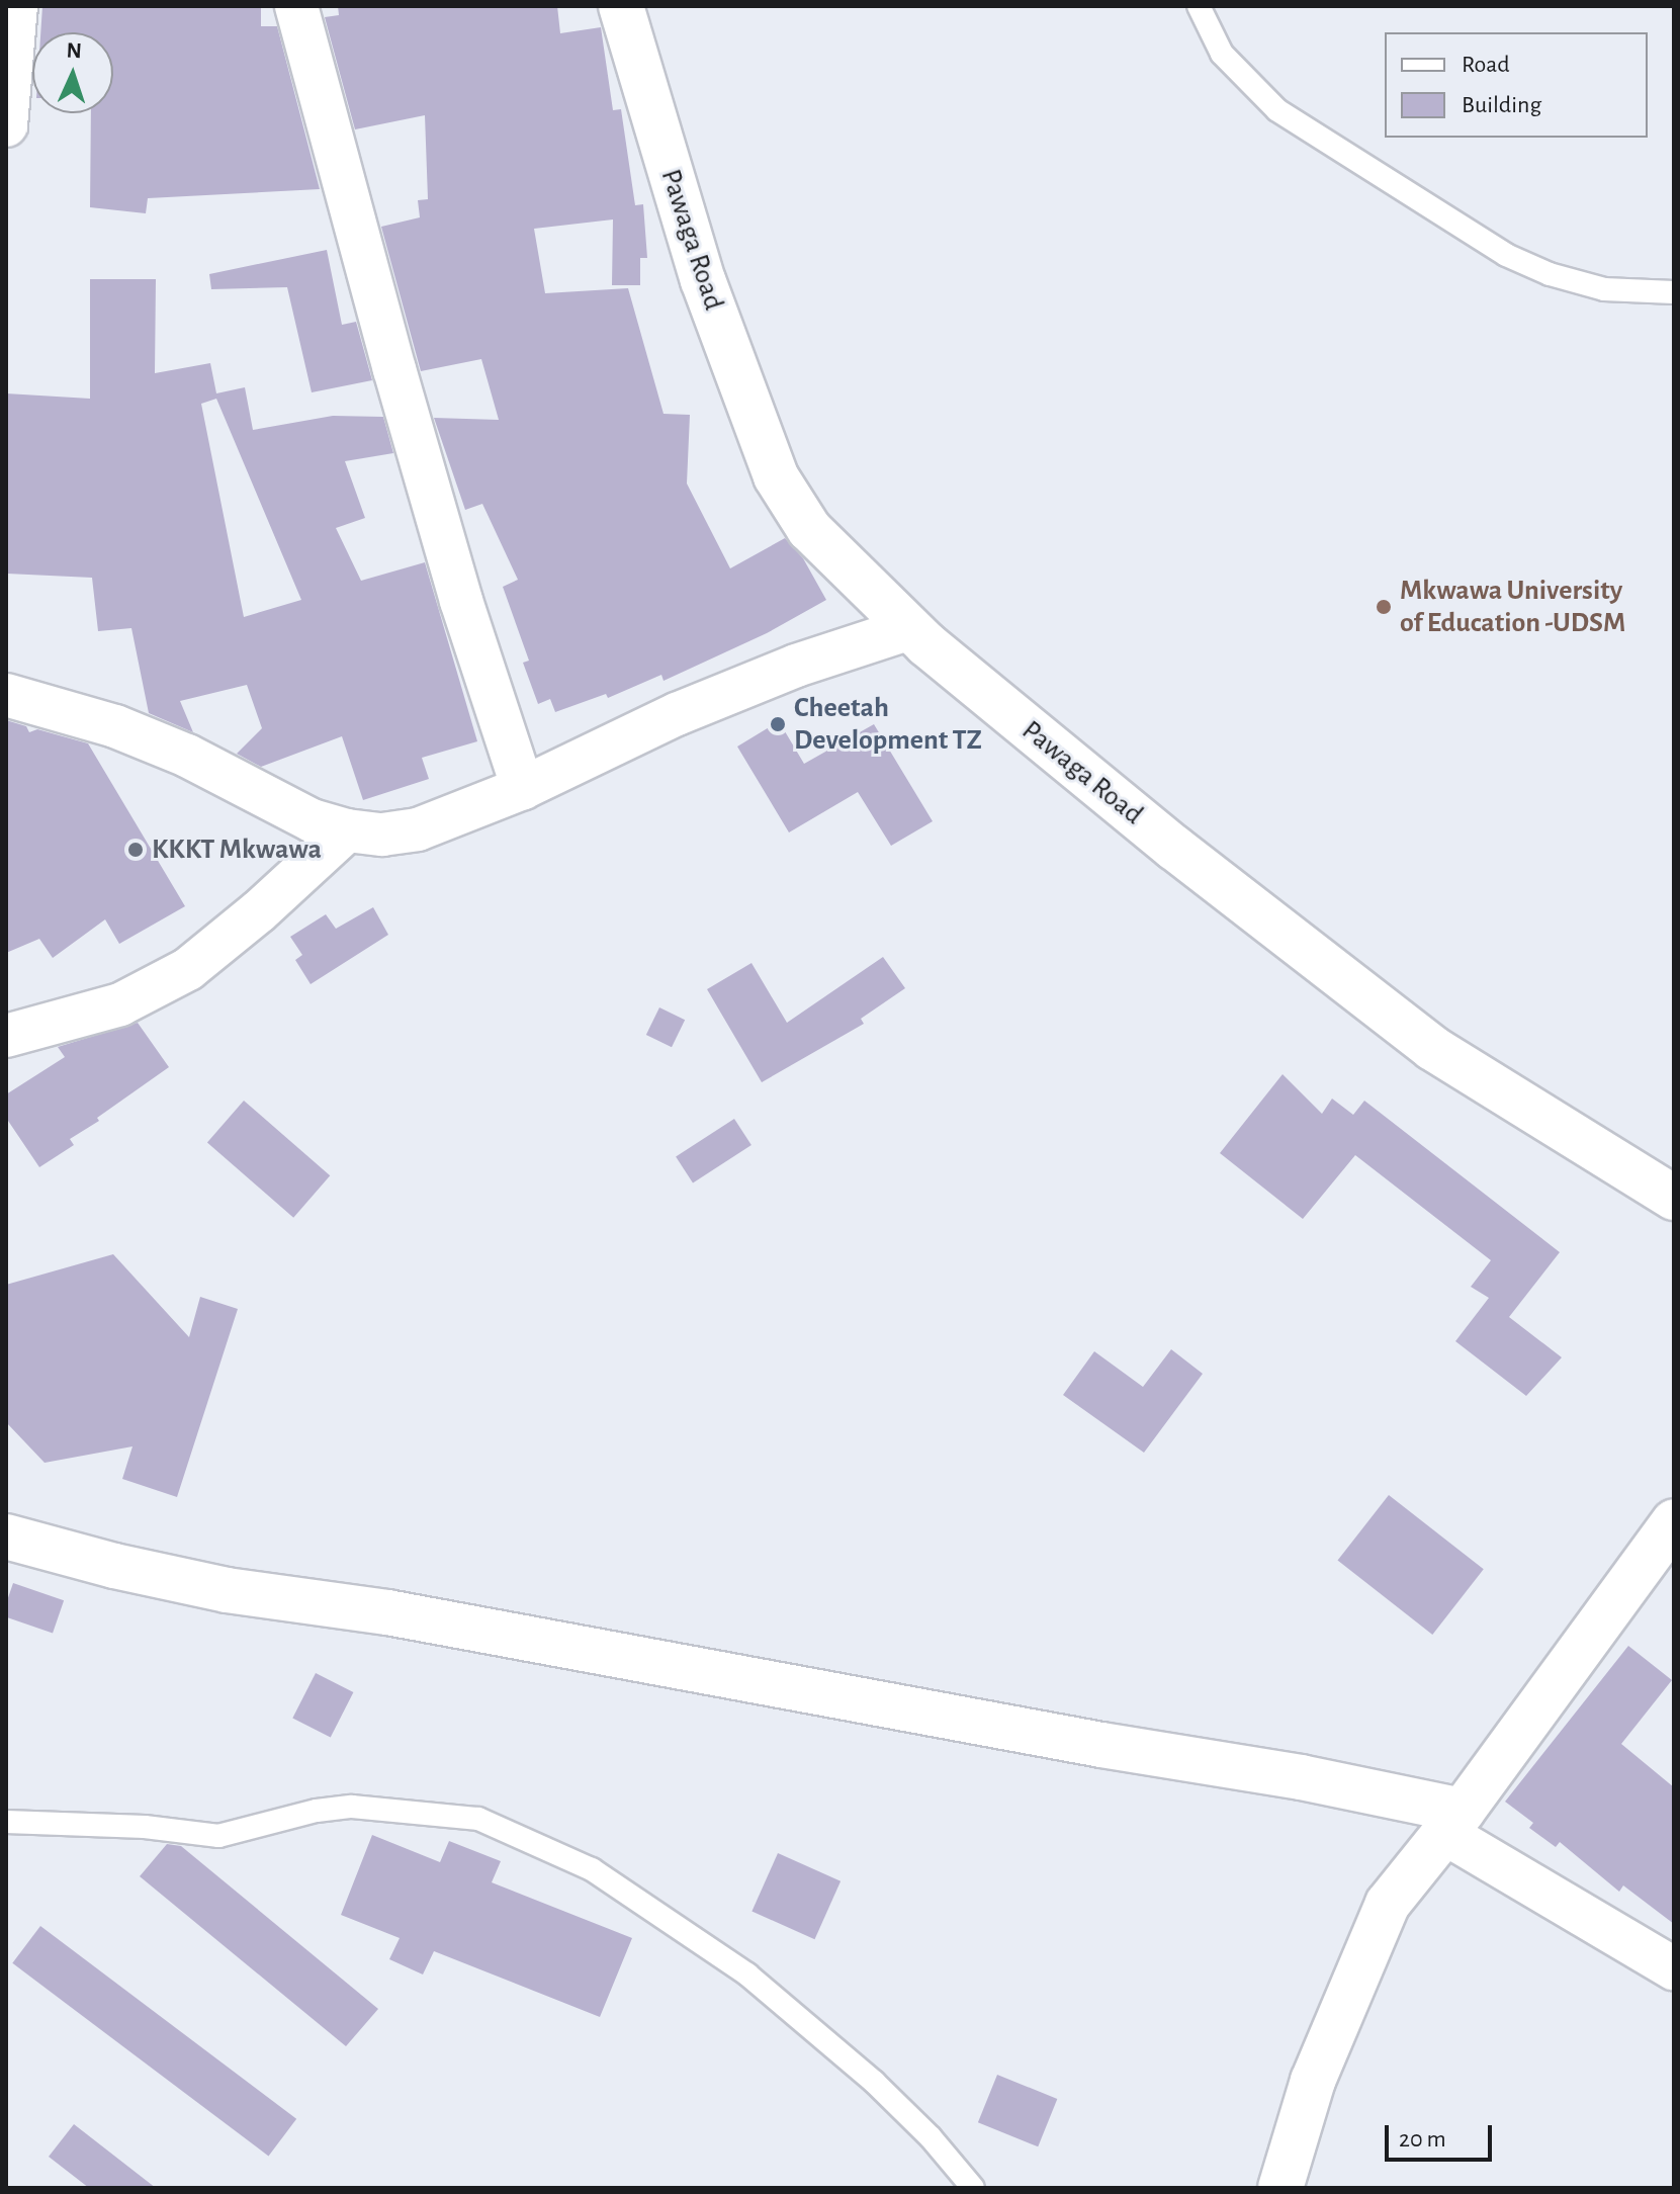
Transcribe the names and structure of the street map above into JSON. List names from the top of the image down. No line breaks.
{"streets":{"street":["Pawaga Road"]},"places":["Mkwawa University of Education -UDSM","Cheetah Development TZ","KKKT Mkwawa"],"legend":["Road","Building"],"scale_bar":"20 m","north":"top"}
